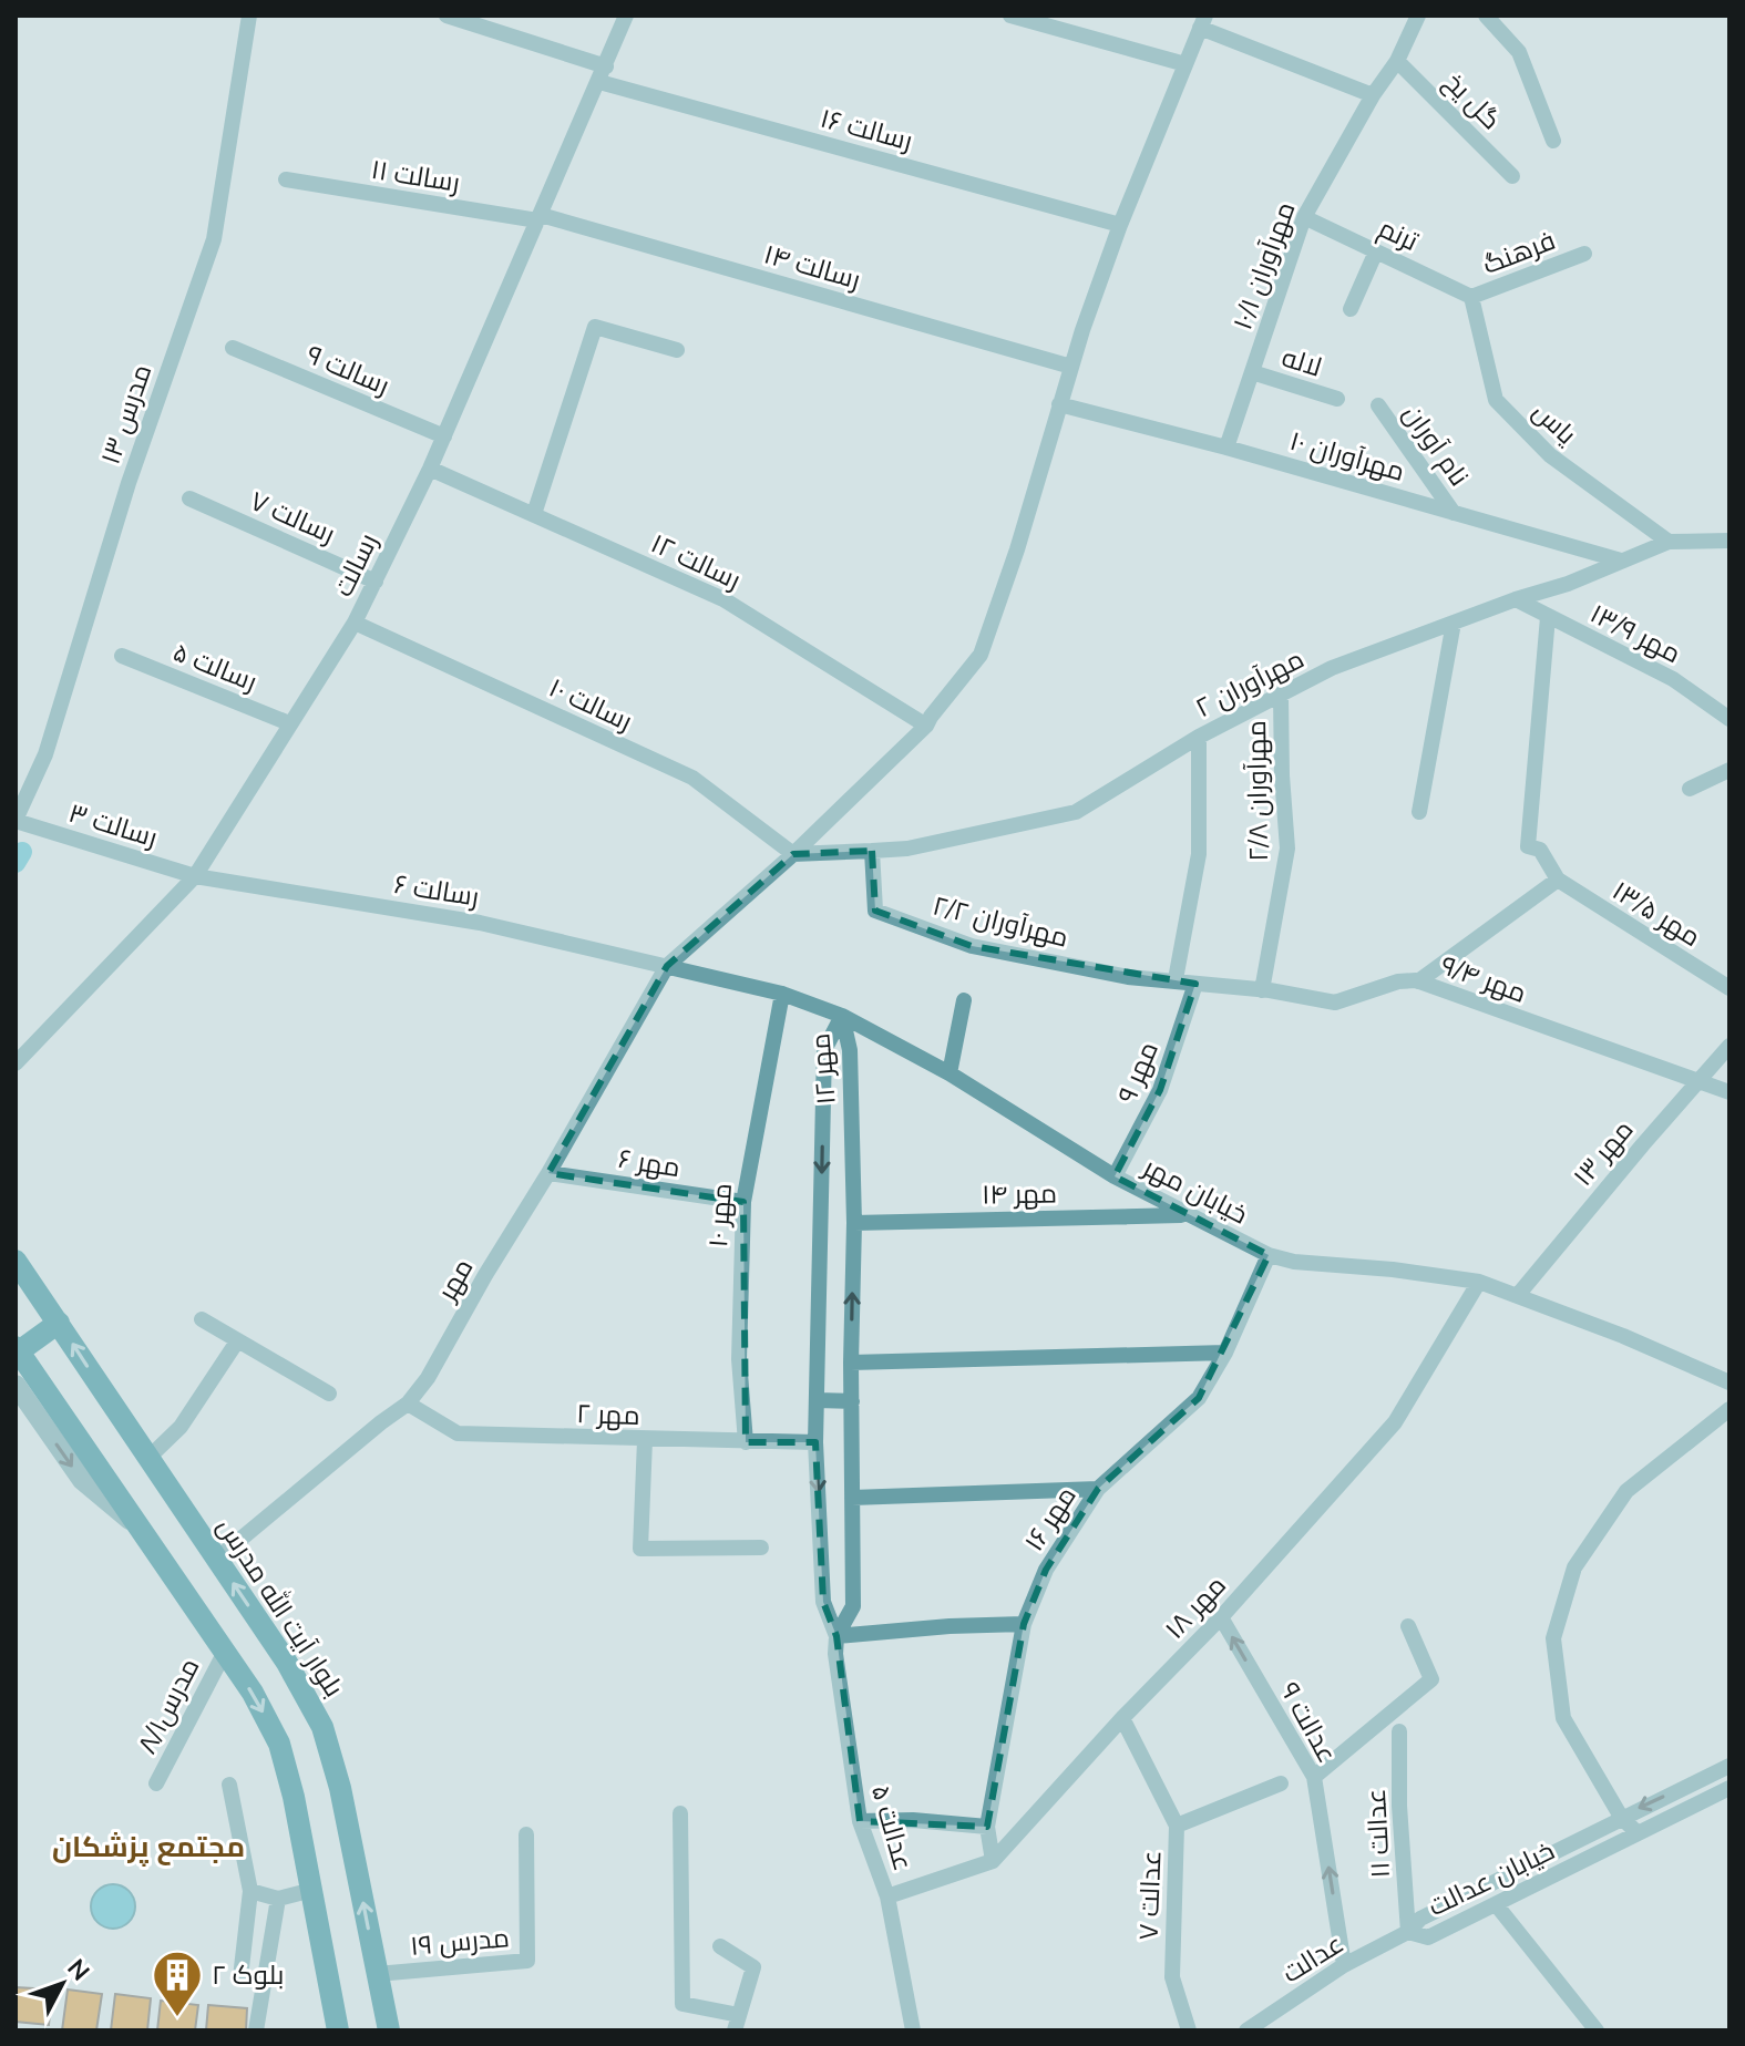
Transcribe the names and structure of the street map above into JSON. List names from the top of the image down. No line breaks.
{"streets":{"main road":["بلوار آیت الله مدرس"],"street":["گل یخ","رسالت ۱۶","رسالت ۱۱","ترنم","فرهنگ","مهرآوران ۱۰/۱","رسالت ۱۴","لاله","رسالت ۹","مدرس ۱۳","یاس","نام آوران","مهرآوران ۱۰","رسالت ۷","رسالت ۱۲","رسالت","مهر ۱۳/۹","رسالت ۵","مهرآوران ۲","رسالت ۱۰","مهرآوران ۲/۸","رسالت ۳","رسالت ۶","مهر ۱۳/۵","مهرآوران ۲/۲","مهر ۹/۴","مهر ۱۲","مهر ۹","مهر ۱۳","مهر ۶","خیابان مهر","مهر ۱۴","مهر ۱۰","مهر","مهر ۲","مهر ۱۶","مهر ۱۸","مدرس۸/۱","عدالت ۹","عدالت ۵","عدالت ۱۱","خیابان عدالت","عدالت ۷","مدرس ۱۹","عدالت"]},"crossings":[["گل یخ","مهرآوران ۱۰/۱"],["رسالت ۱۶","رسالت"],["رسالت ۱۶","مهر"],["رسالت ۱۱","رسالت ۱۴"],["رسالت ۱۱","رسالت"],["ترنم","فرهنگ"],["ترنم","مهرآوران ۱۰/۱"],["ترنم","یاس"],["فرهنگ","یاس"],["مهرآوران ۱۰/۱","لاله"],["مهرآوران ۱۰/۱","مهرآوران ۱۰"],["رسالت ۱۴","رسالت"],["رسالت ۱۴","مهر"],["رسالت ۹","رسالت"],["مدرس ۱۳","رسالت ۳"],["یاس","مهرآوران ۲"],["نام آوران","مهرآوران ۱۰"],["مهرآوران ۱۰","مهرآوران ۲"],["مهرآوران ۱۰","مهر"],["رسالت ۷","رسالت"],["رسالت ۱۲","رسالت"],["رسالت ۱۲","مهر"],["رسالت","رسالت ۵"],["رسالت","رسالت ۱۰"],["رسالت","رسالت ۳"],["رسالت","رسالت ۶"],["مهر ۱۳/۹","مهرآوران ۲"],["مهر ۱۳/۹","مهر ۱۳/۵"],["مهرآوران ۲","رسالت ۱۰"],["مهرآوران ۲","مهرآوران ۲/۸"],["مهرآوران ۲","مهرآوران ۲/۲"],["مهرآوران ۲","مهر"],["رسالت ۱۰","مهر"],["مهرآوران ۲/۸","مهر ۹/۴"],["رسالت ۳","رسالت ۶"],["رسالت ۶","خیابان مهر"],["رسالت ۶","مهر"],["مهرآوران ۲/۲","مهر ۹/۴"],["مهر ۹/۴","مهر ۹"],["مهر ۹/۴","مهر ۱۳"],["مهر ۱۲","خیابان مهر"],["مهر ۱۲","مهر ۱۴"],["مهر ۱۲","مهر ۲"],["مهر ۱۲","عدالت ۵"],["مهر ۹","خیابان مهر"],["مهر ۱۳","خیابان مهر"],["مهر ۶","مهر ۱۰"],["مهر ۶","مهر"],["خیابان مهر","مهر ۱۴"],["خیابان مهر","مهر ۱۰"],["خیابان مهر","مهر"],["خیابان مهر","مهر ۱۶"],["خیابان مهر","مهر ۱۸"],["مهر ۱۰","مهر ۲"],["مهر","مهر ۲"],["مهر","بلوار آیت الله مدرس"],["مهر ۱۶","مهر ۱۸"],["بلوار آیت الله مدرس","مدرس ۱۹"],["مهر ۱۸","عدالت ۹"],["مهر ۱۸","عدالت ۵"],["مهر ۱۸","عدالت ۷"],["عدالت ۹","عدالت"],["عدالت ۱۱","خیابان عدالت"],["عدالت ۱۱","عدالت"],["خیابان عدالت","عدالت"]],"one_way":["عدالت ۹"],"districts":["مجتمع پزشکان"],"places":{"building":["بلوک ۲"]},"north":"top right"}
